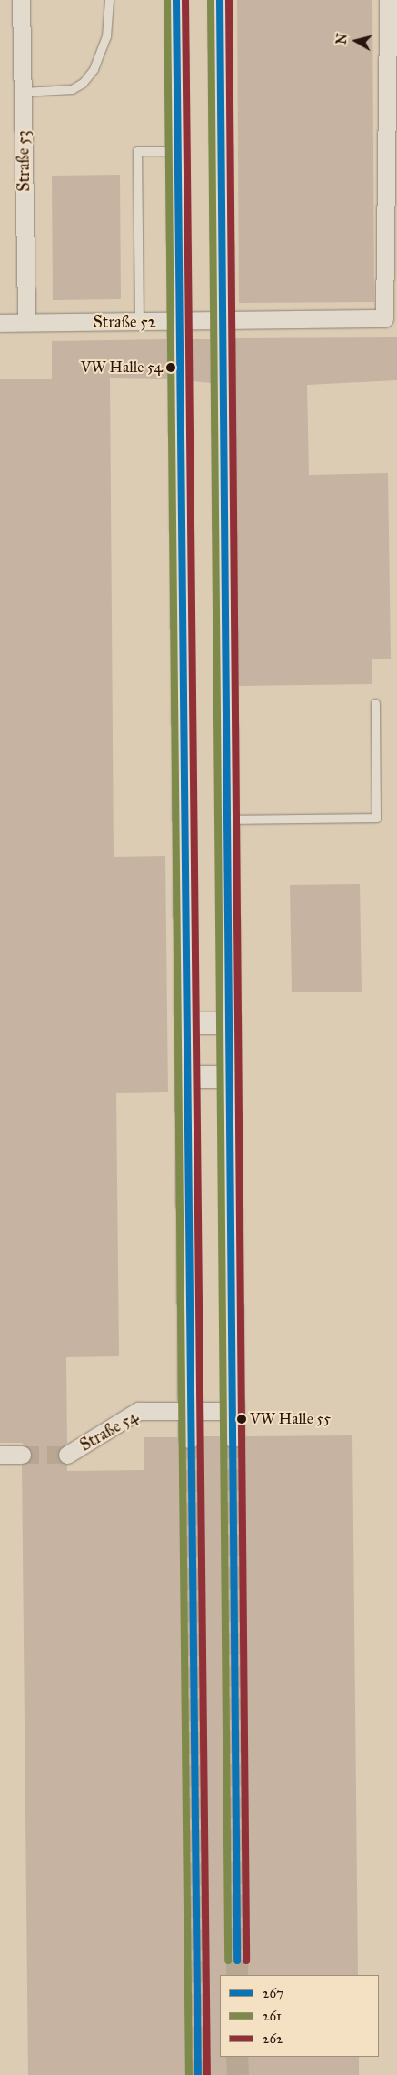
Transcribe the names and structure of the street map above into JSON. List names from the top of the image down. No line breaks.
{"streets":{"street":["Straße 53","Straße 52","Straße 54"]},"crossings":[["Straße 53","Straße 52"]],"places":["VW Halle 54","VW Halle 55"],"lines":["transit line 267","transit line 261","transit line 262"],"legend":["267","261","262"],"north":"left"}
